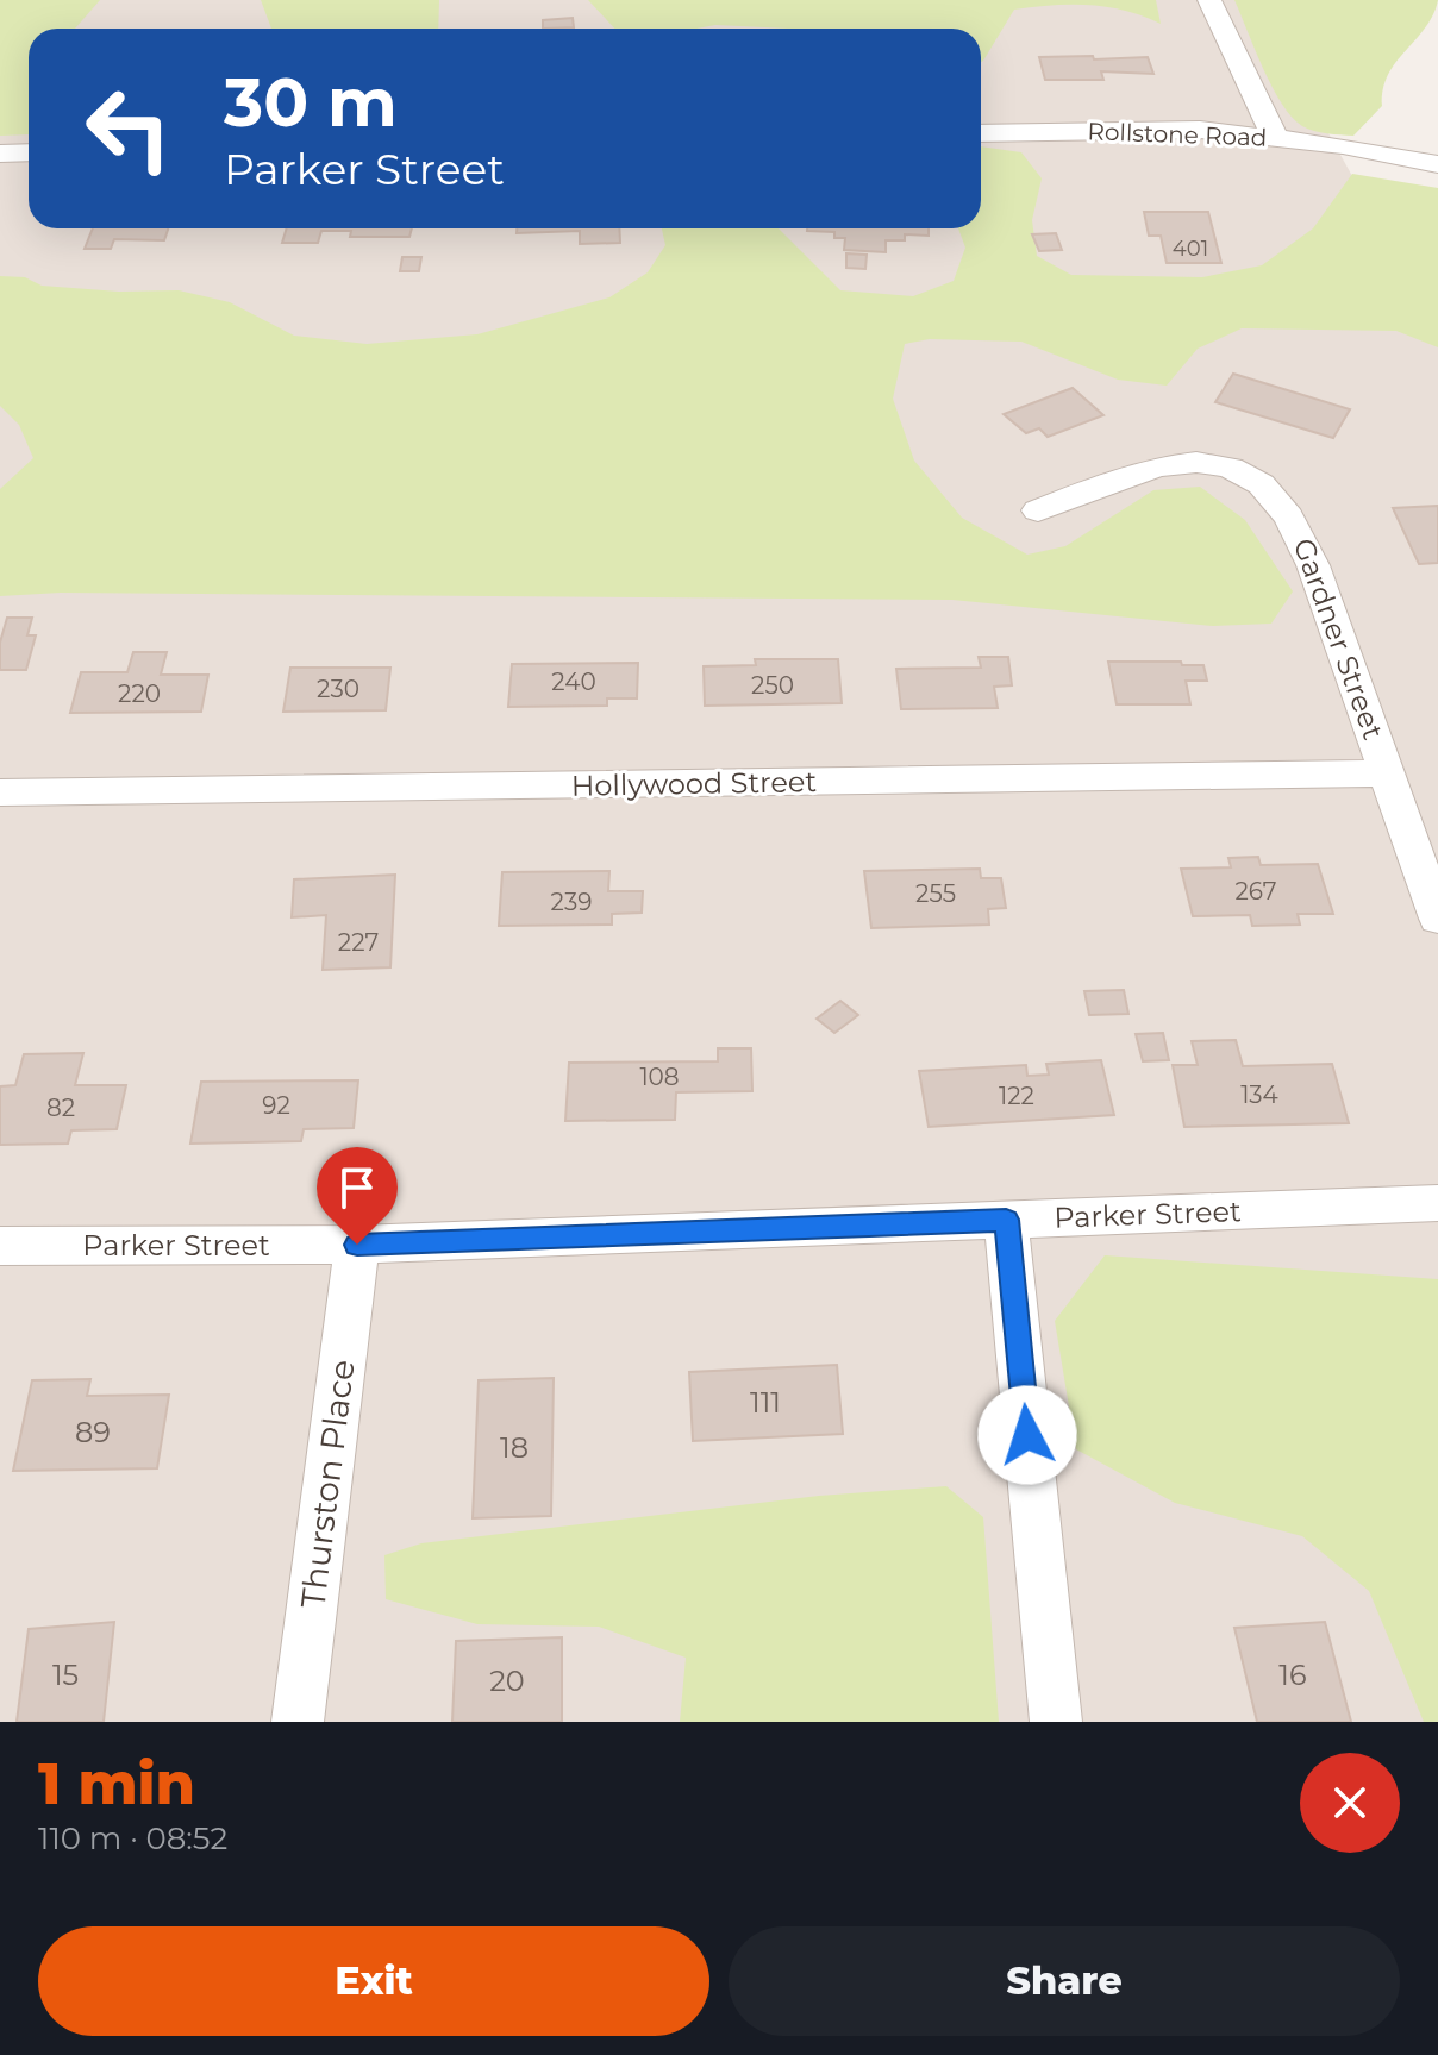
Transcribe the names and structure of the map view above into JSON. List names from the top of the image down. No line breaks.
{"streets":{"street":["Rollstone Road","Gardner Street","Hollywood Street","Parker Street","Thurston Place"]},"crossings":[["Gardner Street","Hollywood Street"],["Parker Street","Thurston Place"]],"house_numbers":["401","240","250","230","220","267","255","239","227","108","134","122","92","82","111","89","18","15","16","20"],"page":{"turn":["30 m","Parker Street"],"heading":["1 min","110 m · 08:52"],"buttons":["Exit","Share"]}}
